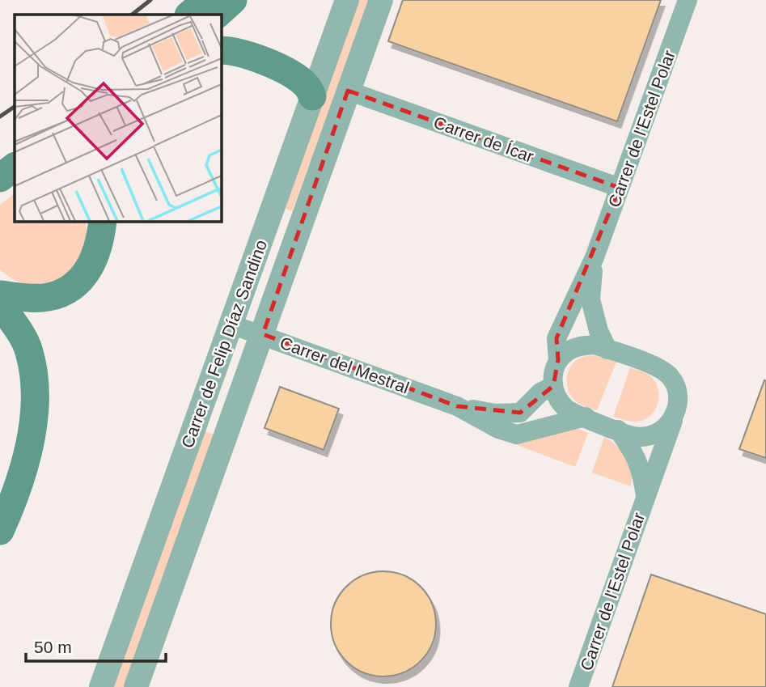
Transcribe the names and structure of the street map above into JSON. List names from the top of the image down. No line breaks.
{"streets":{"street":["Carrer de l'Estel Polar","Carrer de Ícar","Carrer de Felip Díaz Sandino","Carrer del Mestral"]},"crossings":[["Carrer de l'Estel Polar","Carrer de Ícar"],["Carrer de l'Estel Polar","Carrer del Mestral"],["Carrer de Ícar","Carrer de Felip Díaz Sandino"],["Carrer de Felip Díaz Sandino","Carrer del Mestral"]],"scale_bar":"50 m"}
